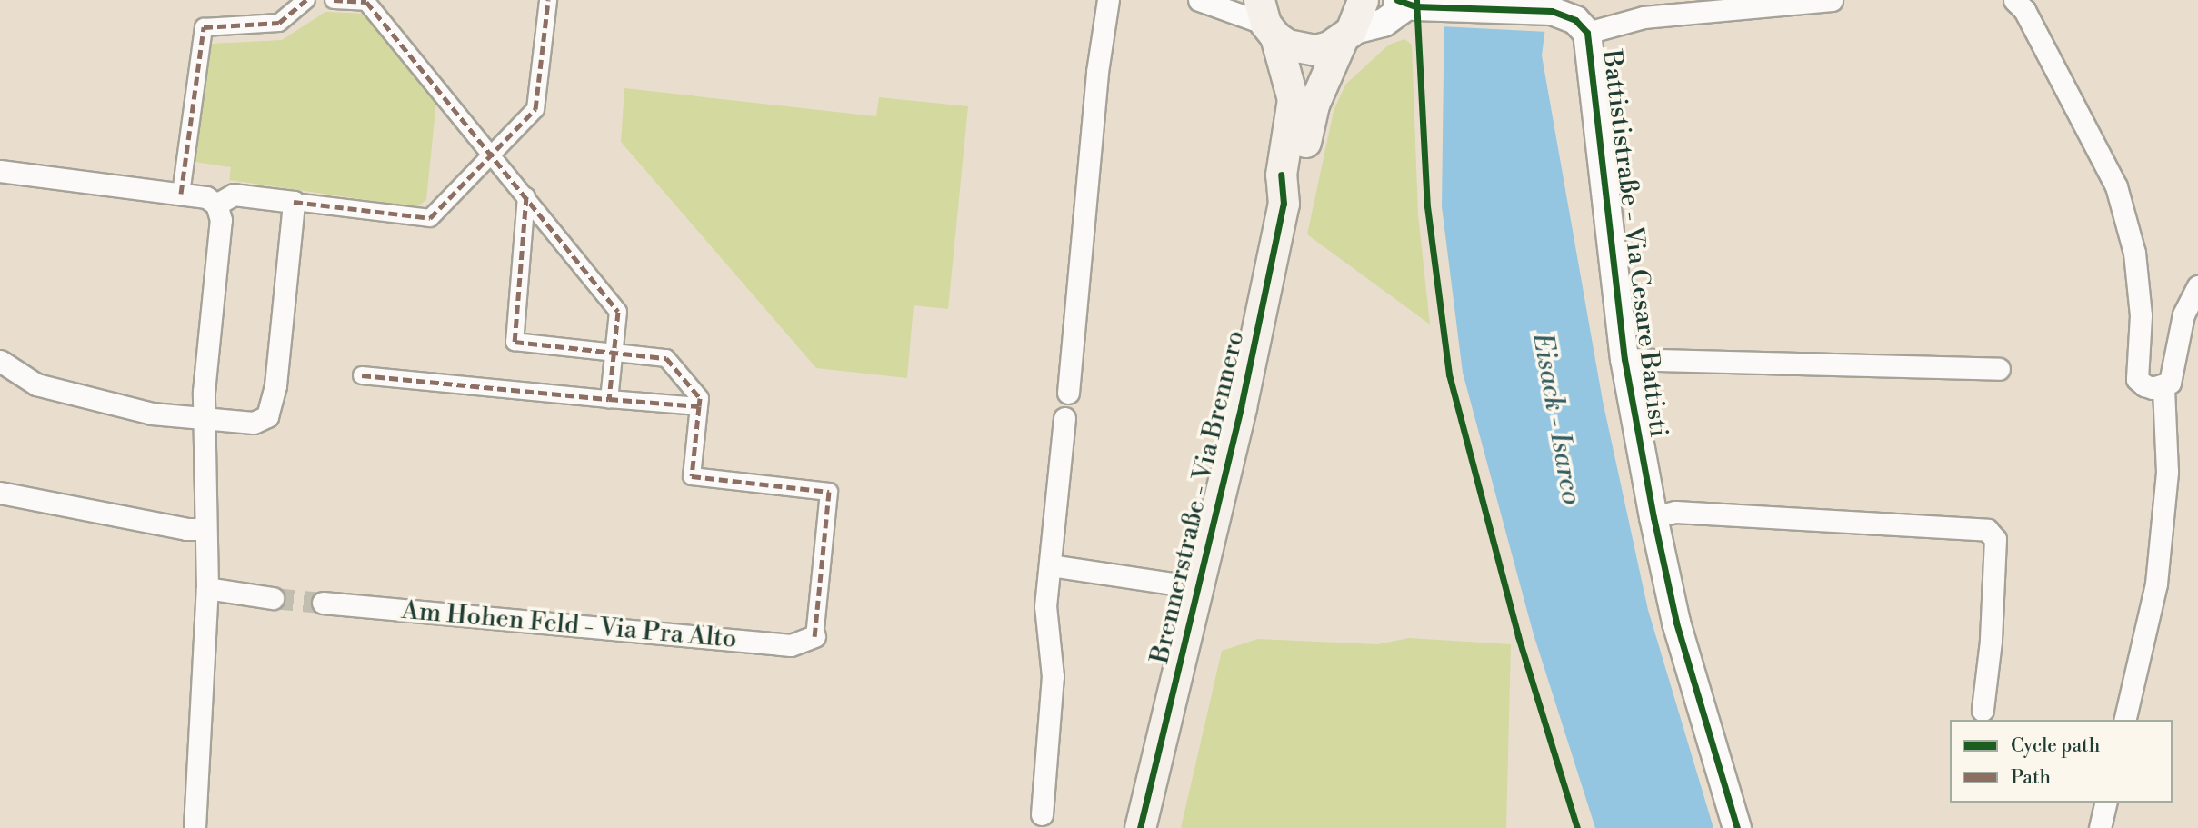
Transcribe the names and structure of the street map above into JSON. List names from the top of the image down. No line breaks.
{"streets":{"main road":["Brennerstraße - Via Brennero"],"street":["Battististraße - Via Cesare Battisti","Am Hohen Feld - Via Pra Alto"]},"water":["Eisack - Isarco"],"legend":["Cycle path","Path"]}
